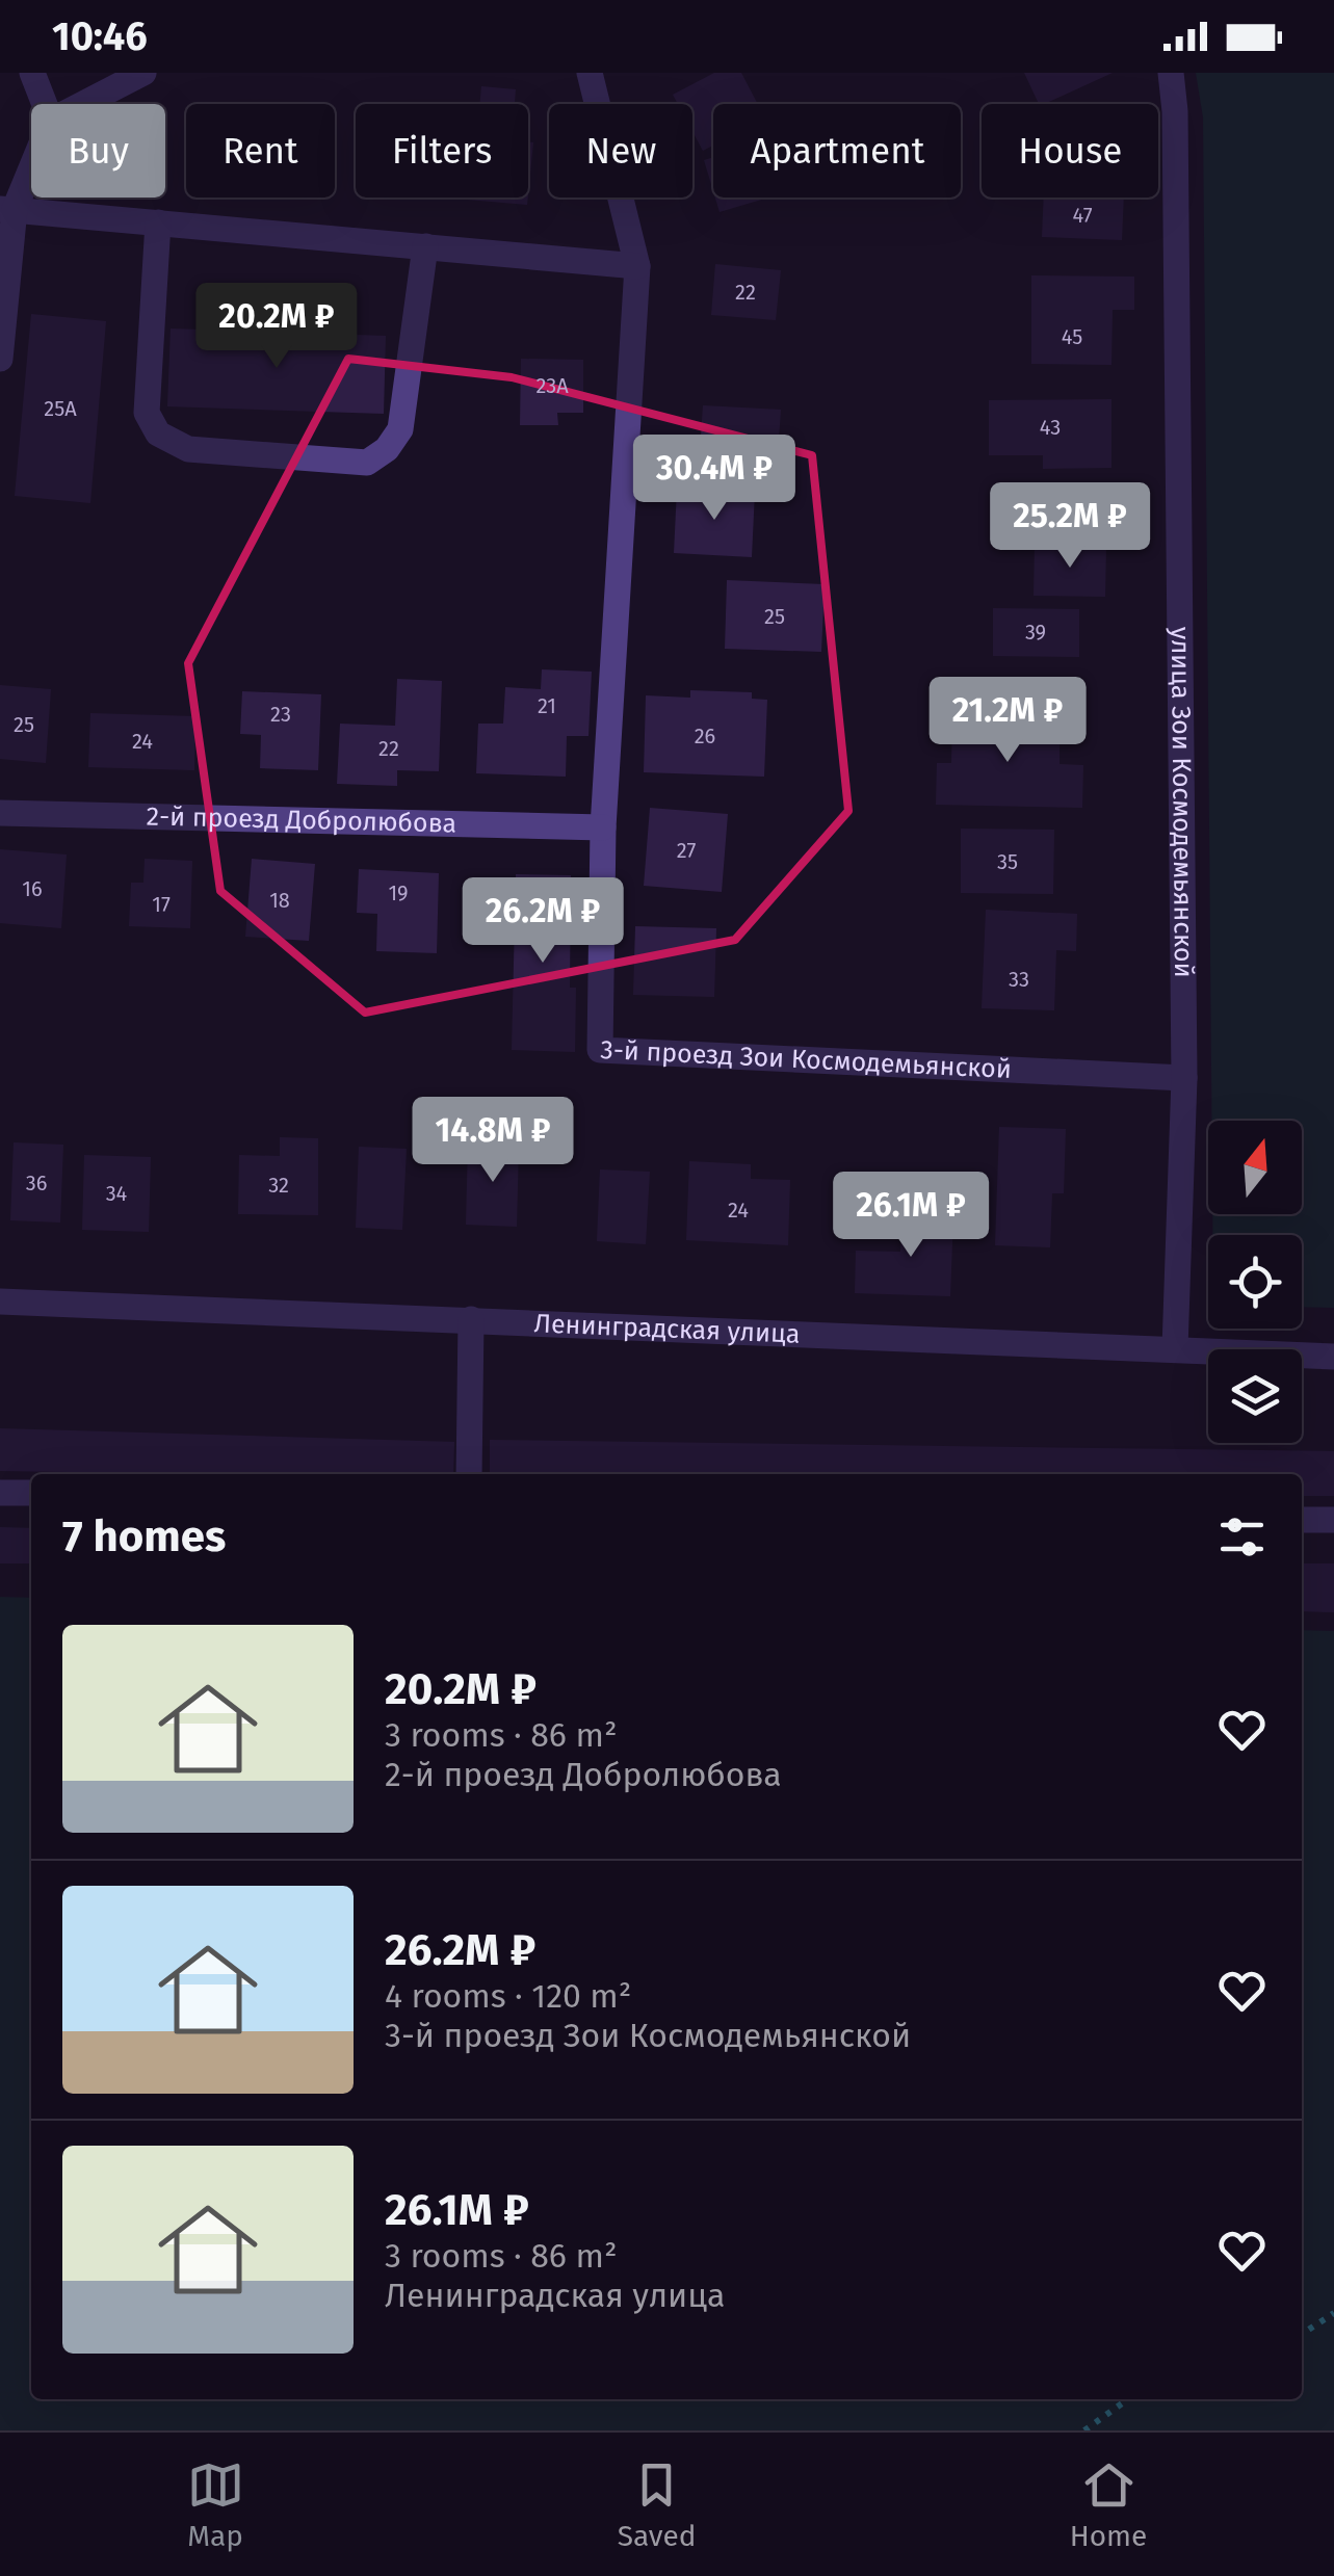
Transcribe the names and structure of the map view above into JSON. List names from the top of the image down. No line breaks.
{"streets":{"street":["улица Зои Космодемьянской","2-й проезд Добролюбова","3-й проезд Зои Космодемьянской","Ленинградская улица"]},"crossings":[["улица Зои Космодемьянской","3-й проезд Зои Космодемьянской"],["улица Зои Космодемьянской","Ленинградская улица"],["2-й проезд Добролюбова","3-й проезд Зои Космодемьянской"]],"house_numbers":["47","22","45","23А","25А","43","25","39","21","23","25","26","24","22","27","35","16","19","18","17","33","36","32","34","24"],"north":"top","page":{"status":"10:46","chip":["Buy","Rent","Filters","New","Apartment","House"],"price":["20.2M ₽","30.4M ₽","25.2M ₽","21.2M ₽","26.2M ₽","14.8M ₽","26.1M ₽"],"heading":"7 homes","list":[{"name":"20.2M ₽","note":"3 rooms · 86 m² · 2-й проезд Добролюбова"},{"name":"26.2M ₽","note":"4 rooms · 120 m² · 3-й проезд Зои Космодемьянской"},{"name":"26.1M ₽","note":"3 rooms · 86 m² · Ленинградская улица"}],"tabs":["Map","Saved","Home"]}}
